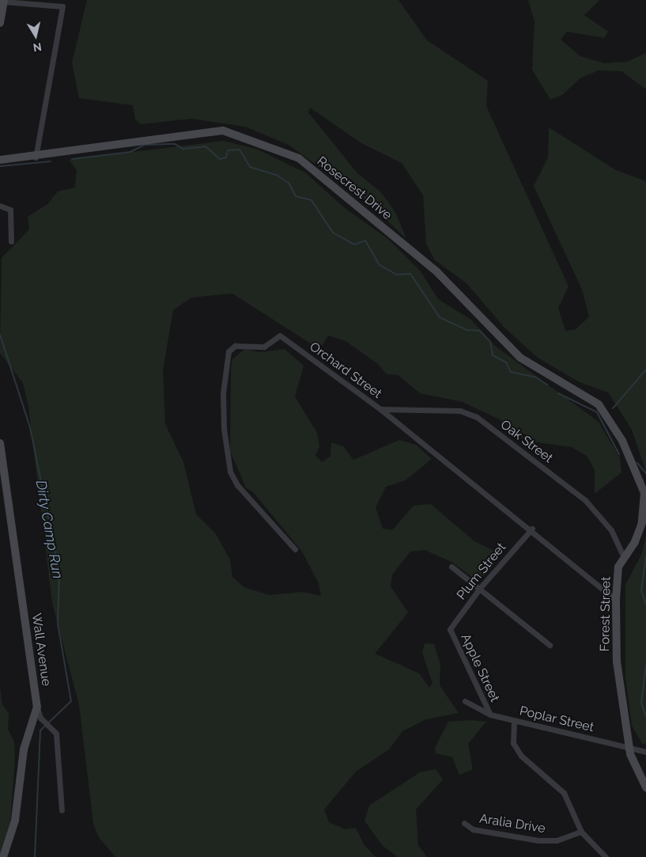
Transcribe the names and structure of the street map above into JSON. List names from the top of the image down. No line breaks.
{"streets":{"street":["Rosecrest Drive","Orchard Street","Oak Street","Plum Street","Forest Street","Wall Avenue","Apple Street","Poplar Street","Aralia Drive"]},"crossings":[["Rosecrest Drive","Forest Street"],["Orchard Street","Oak Street"],["Orchard Street","Plum Street"],["Orchard Street","Forest Street"],["Oak Street","Forest Street"],["Plum Street","Apple Street"],["Forest Street","Poplar Street"],["Apple Street","Poplar Street"]],"water":["Dirty Camp Run"],"north":"bottom"}
